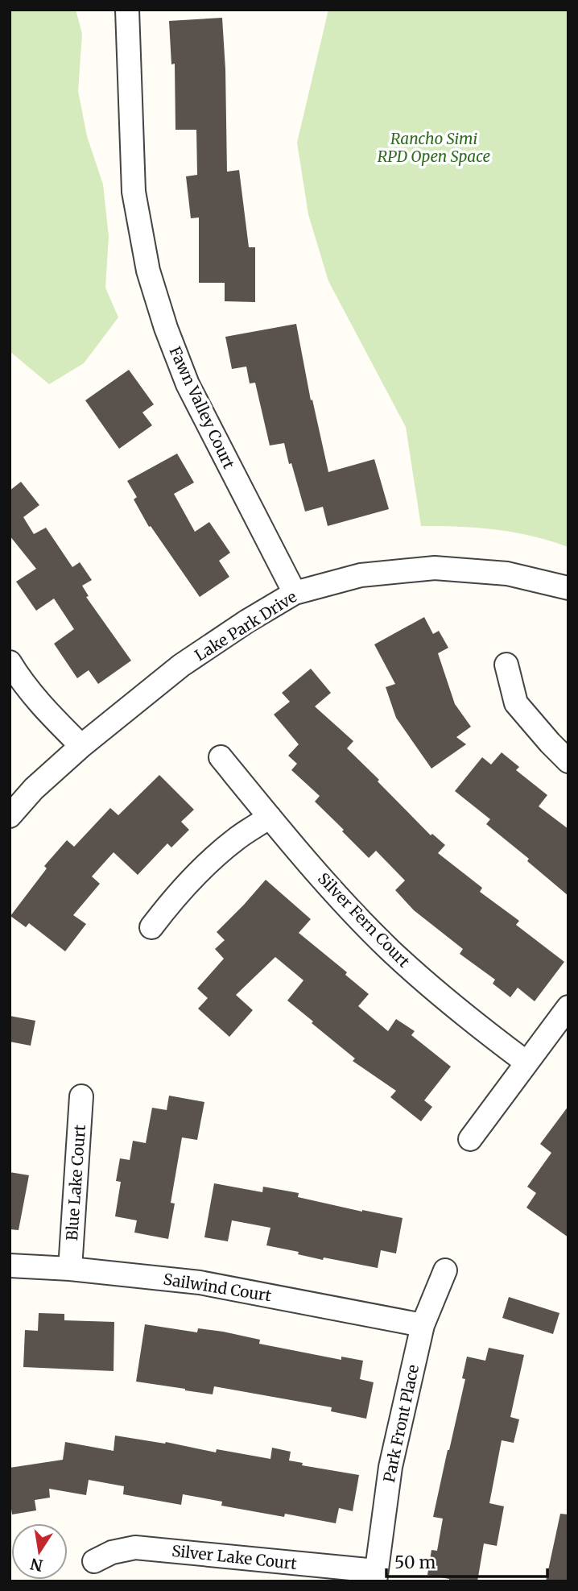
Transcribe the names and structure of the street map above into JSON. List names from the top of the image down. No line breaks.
{"streets":{"street":["Fawn Valley Court","Lake Park Drive","Silver Fern Court","Blue Lake Court","Sailwind Court","Park Front Place","Silver Lake Court"]},"crossings":[["Fawn Valley Court","Lake Park Drive"],["Blue Lake Court","Sailwind Court"],["Sailwind Court","Park Front Place"],["Park Front Place","Silver Lake Court"]],"parks":["Rancho Simi RPD Open Space"],"scale_bar":"50 m","north":"bottom"}
